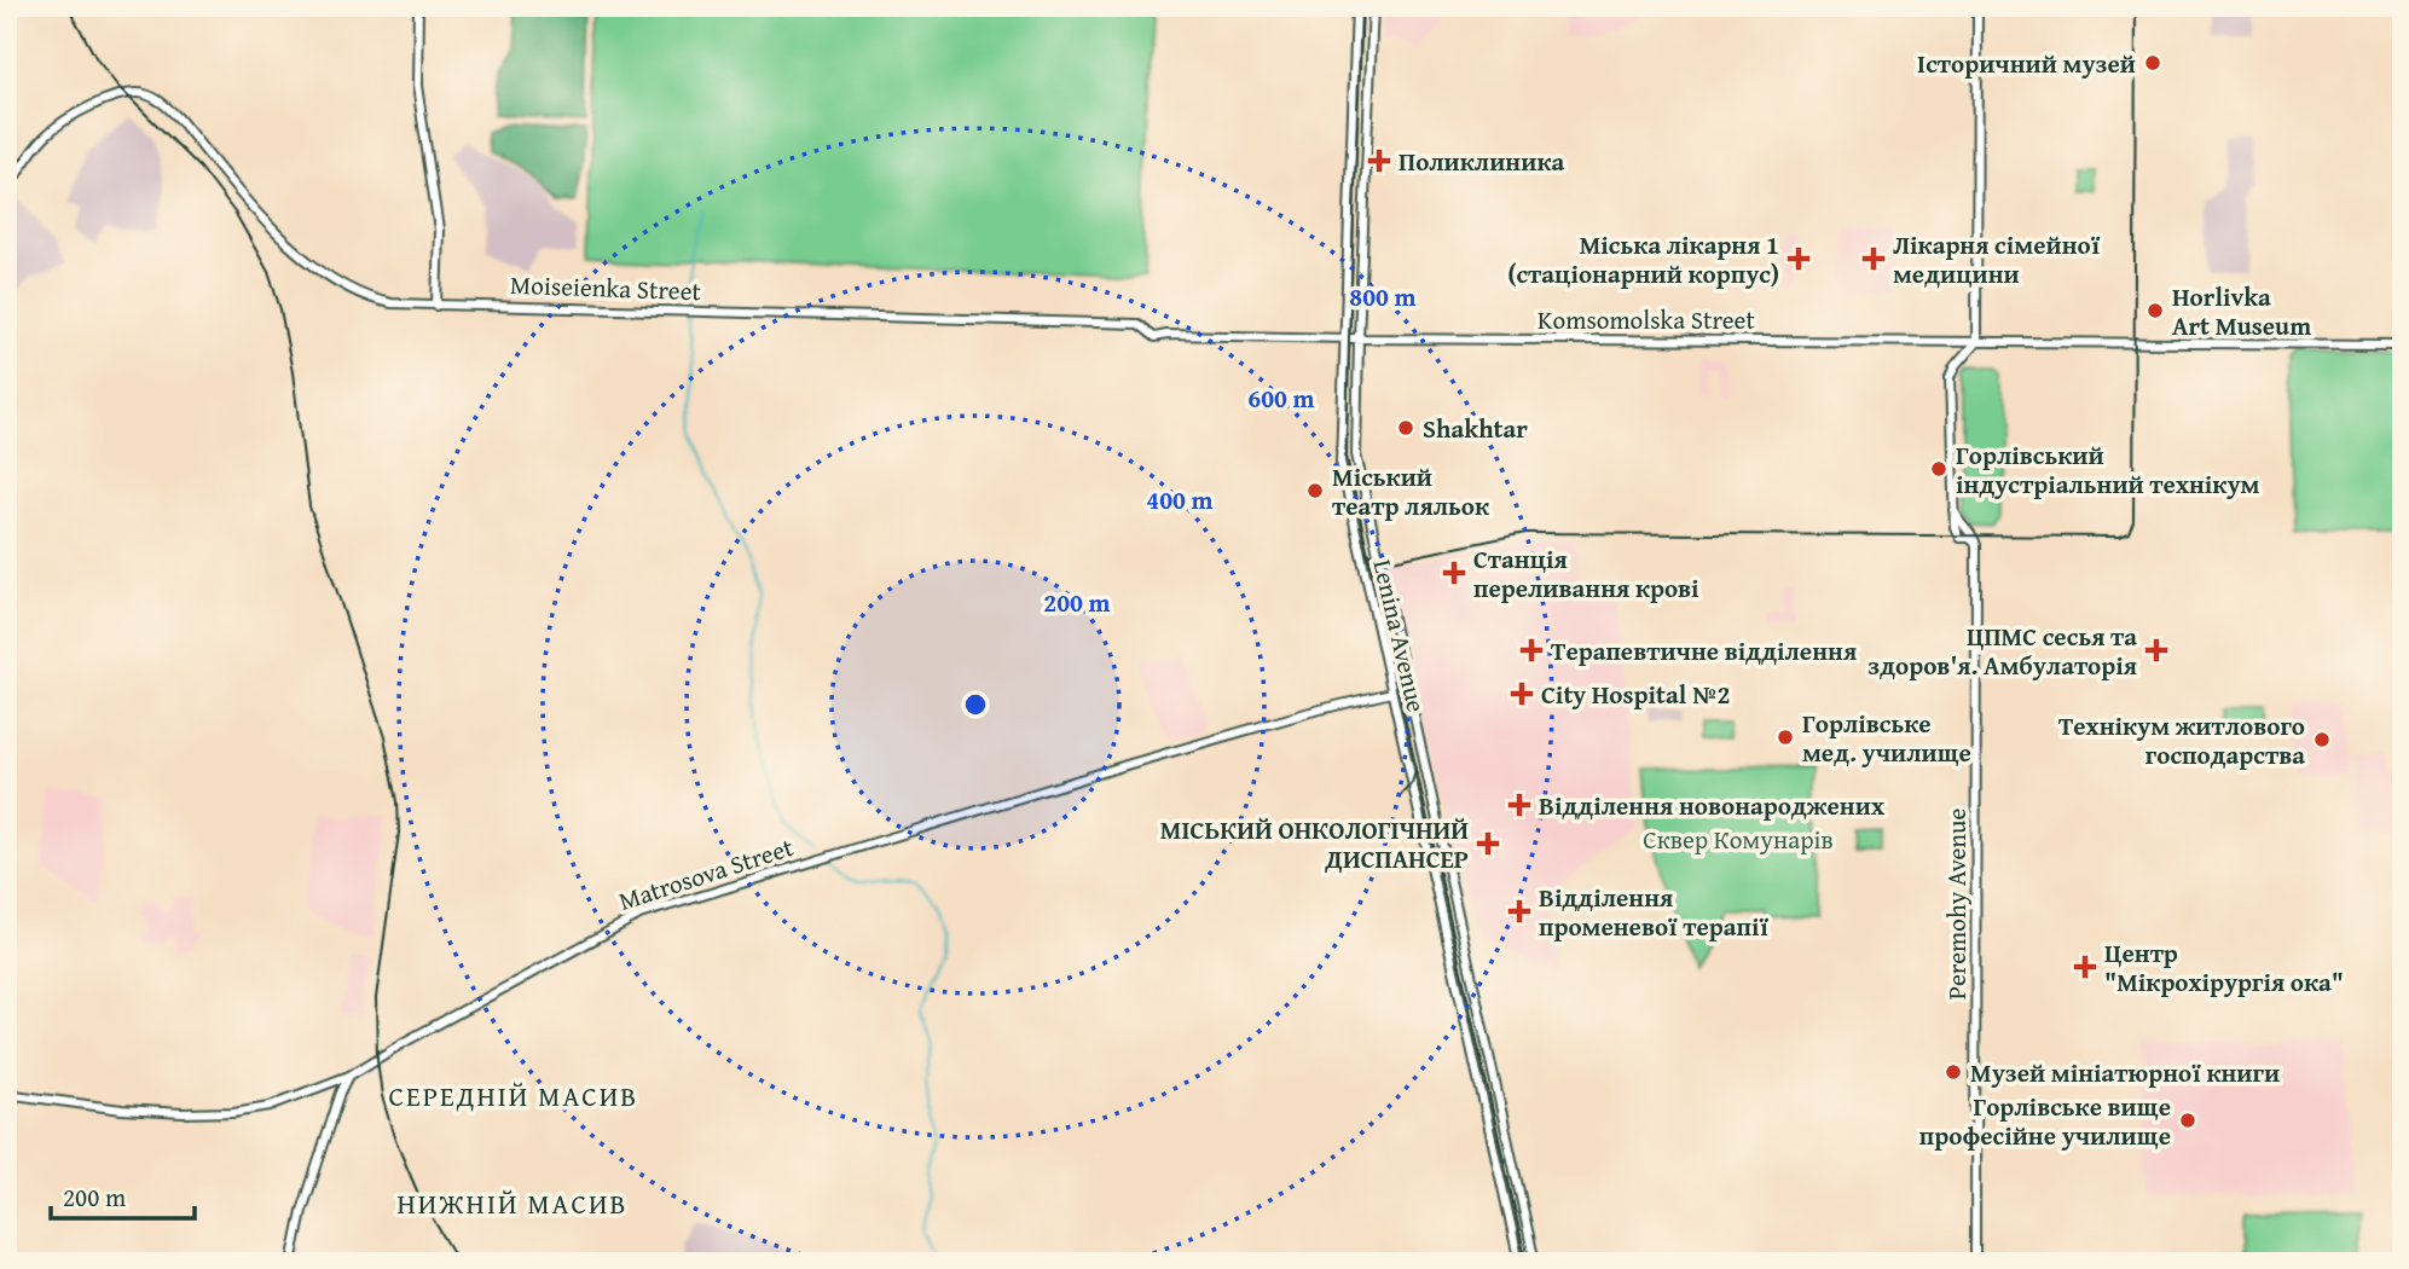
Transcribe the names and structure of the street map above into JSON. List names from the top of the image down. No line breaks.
{"streets":{"street":["Moiseienka Street","Komsomolska Street","Lenina Avenue","Matrosova Street","Peremohy Avenue"]},"crossings":[["Moiseienka Street","Komsomolska Street"],["Komsomolska Street","Lenina Avenue"],["Lenina Avenue","Matrosova Street"]],"districts":["СЕРЕДНІЙ МАСИВ","НИЖНІЙ МАСИВ"],"parks":["Сквер Комунарів"],"places":{"other":["Історичний музей","Horlivka Art Museum","Shakhtar","Горлівський індустріальний технікум","Міський театр ляльок","Горлівське мед. училище","Технікум житлового господарства","Музей мініатюрної книги","Горлівське вище професійне училище"],"health":["Поликлиника","Міська лікарня 1 (стаціонарний корпус)","Лікарня сімейної медицини","Станція переливання крові","Терапевтичне відділення","ЦПМС сесья та здоров'я. Амбулаторія","City Hospital №2","Відділення новонароджених","МІСЬКИЙ ОНКОЛОГІЧНИЙ ДИСПАНСЕР","Відділення променевої терапії","Центр \"Мікрохірургія ока\""]},"scale_bar":"200 m","rings":["800 m","600 m","400 m","200 m"]}
